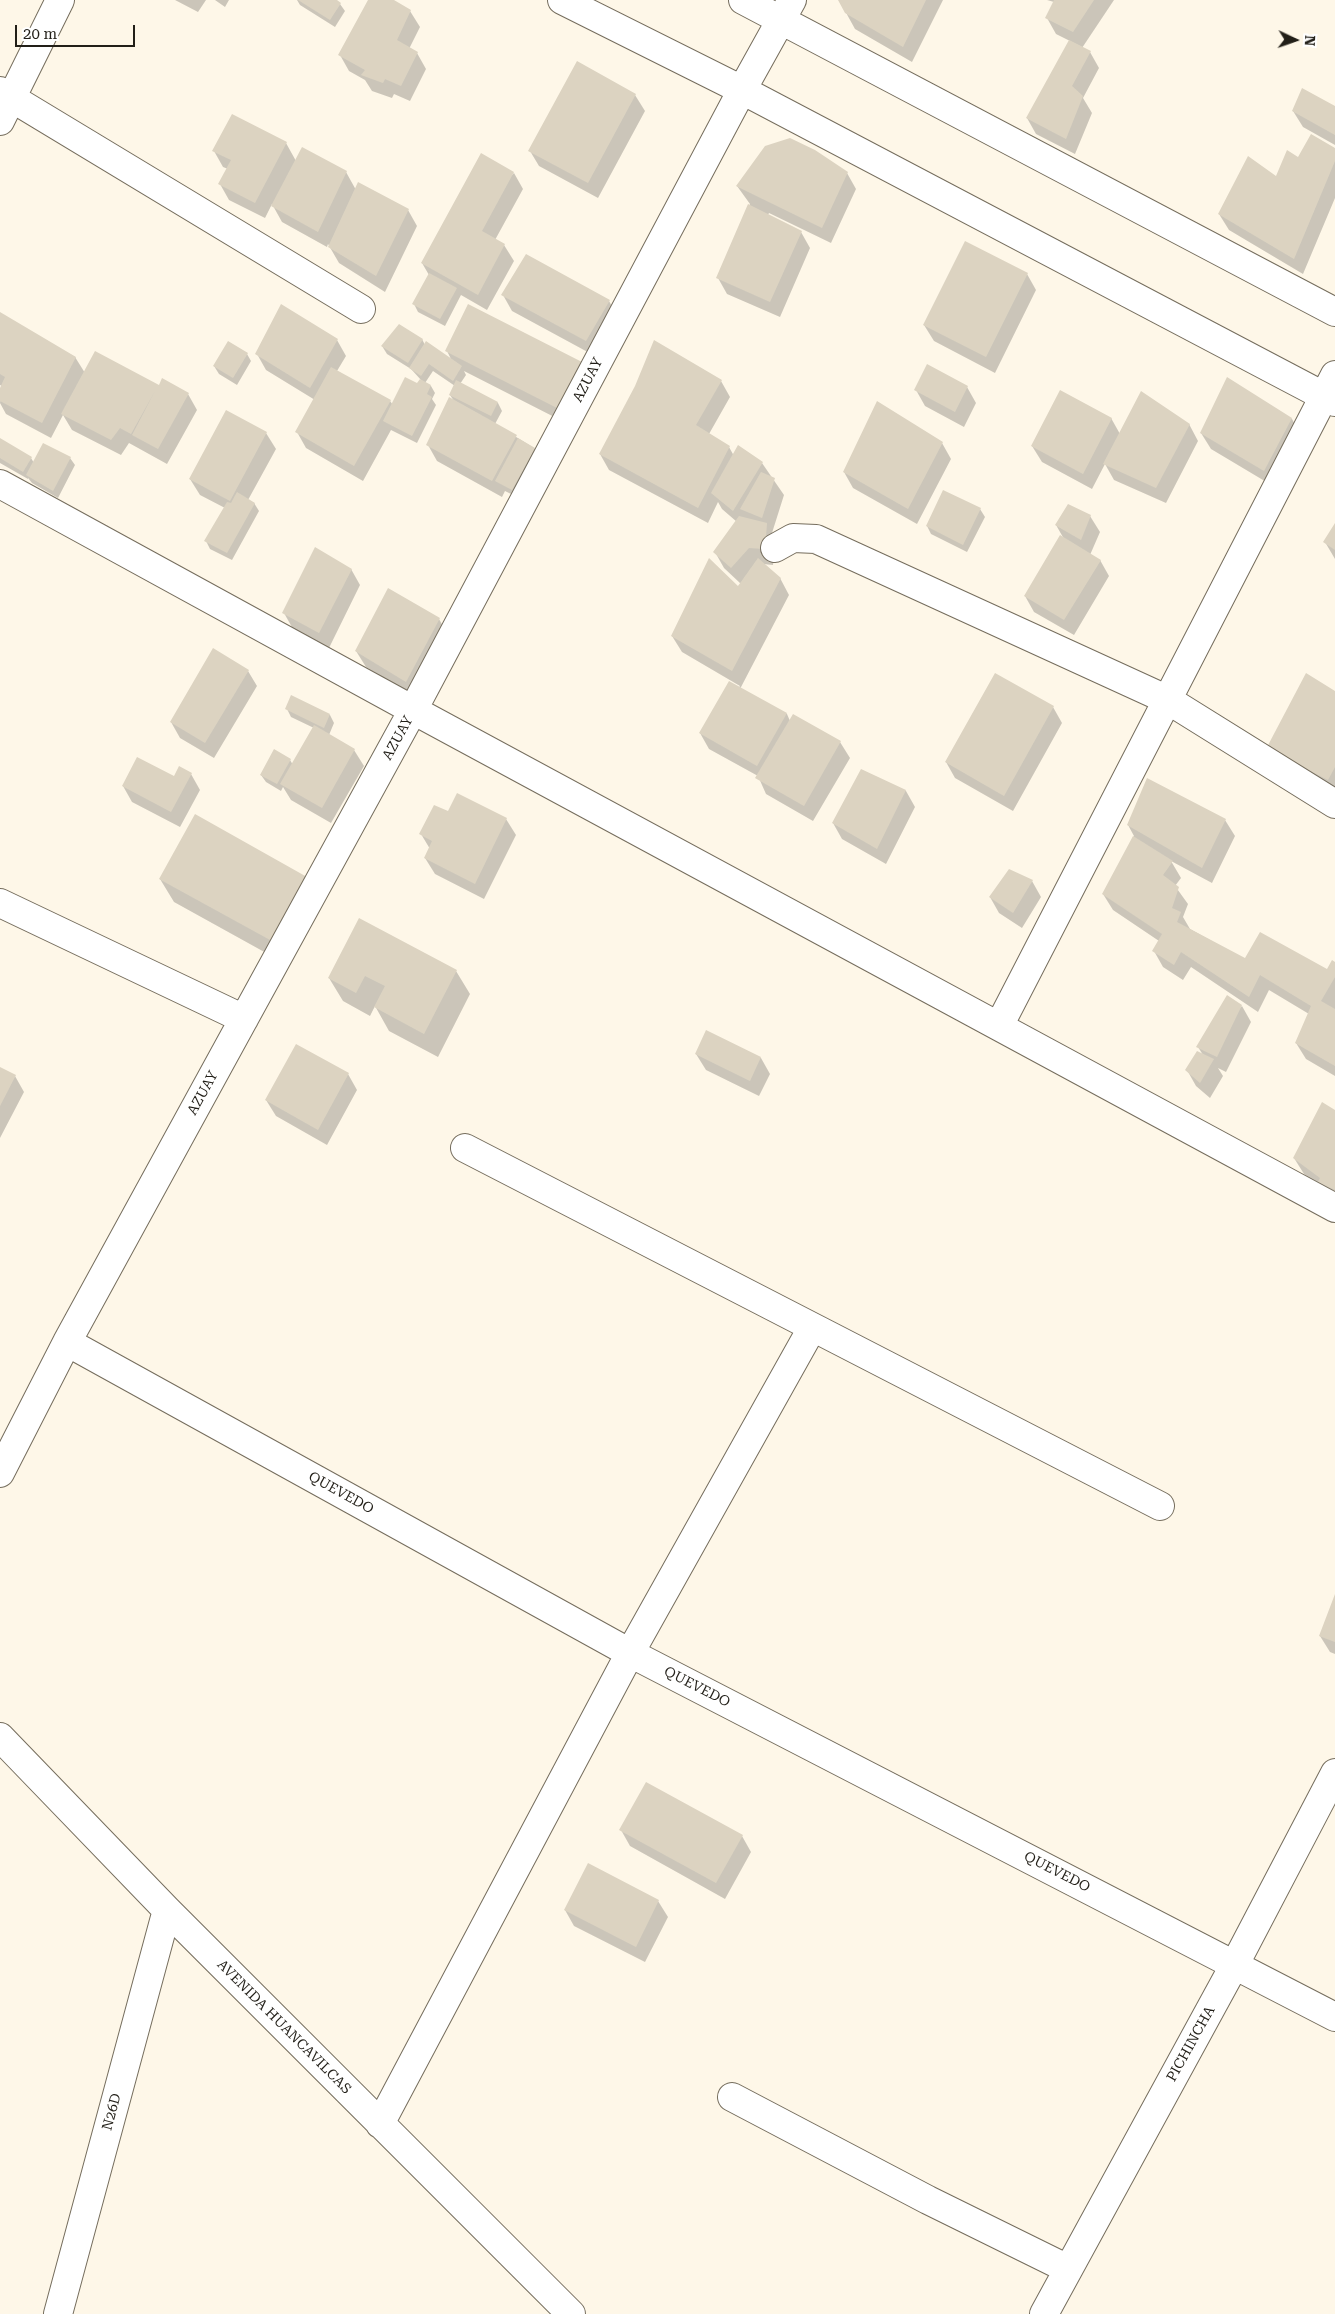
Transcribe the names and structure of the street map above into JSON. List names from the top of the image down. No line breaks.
{"streets":{"street":["AZUAY","QUEVEDO","AVENIDA HUANCAVILCAS","PICHINCHA","N26D"]},"crossings":[["AZUAY","QUEVEDO"],["QUEVEDO","PICHINCHA"],["AVENIDA HUANCAVILCAS","N26D"]],"scale_bar":"20 m","north":"right"}
